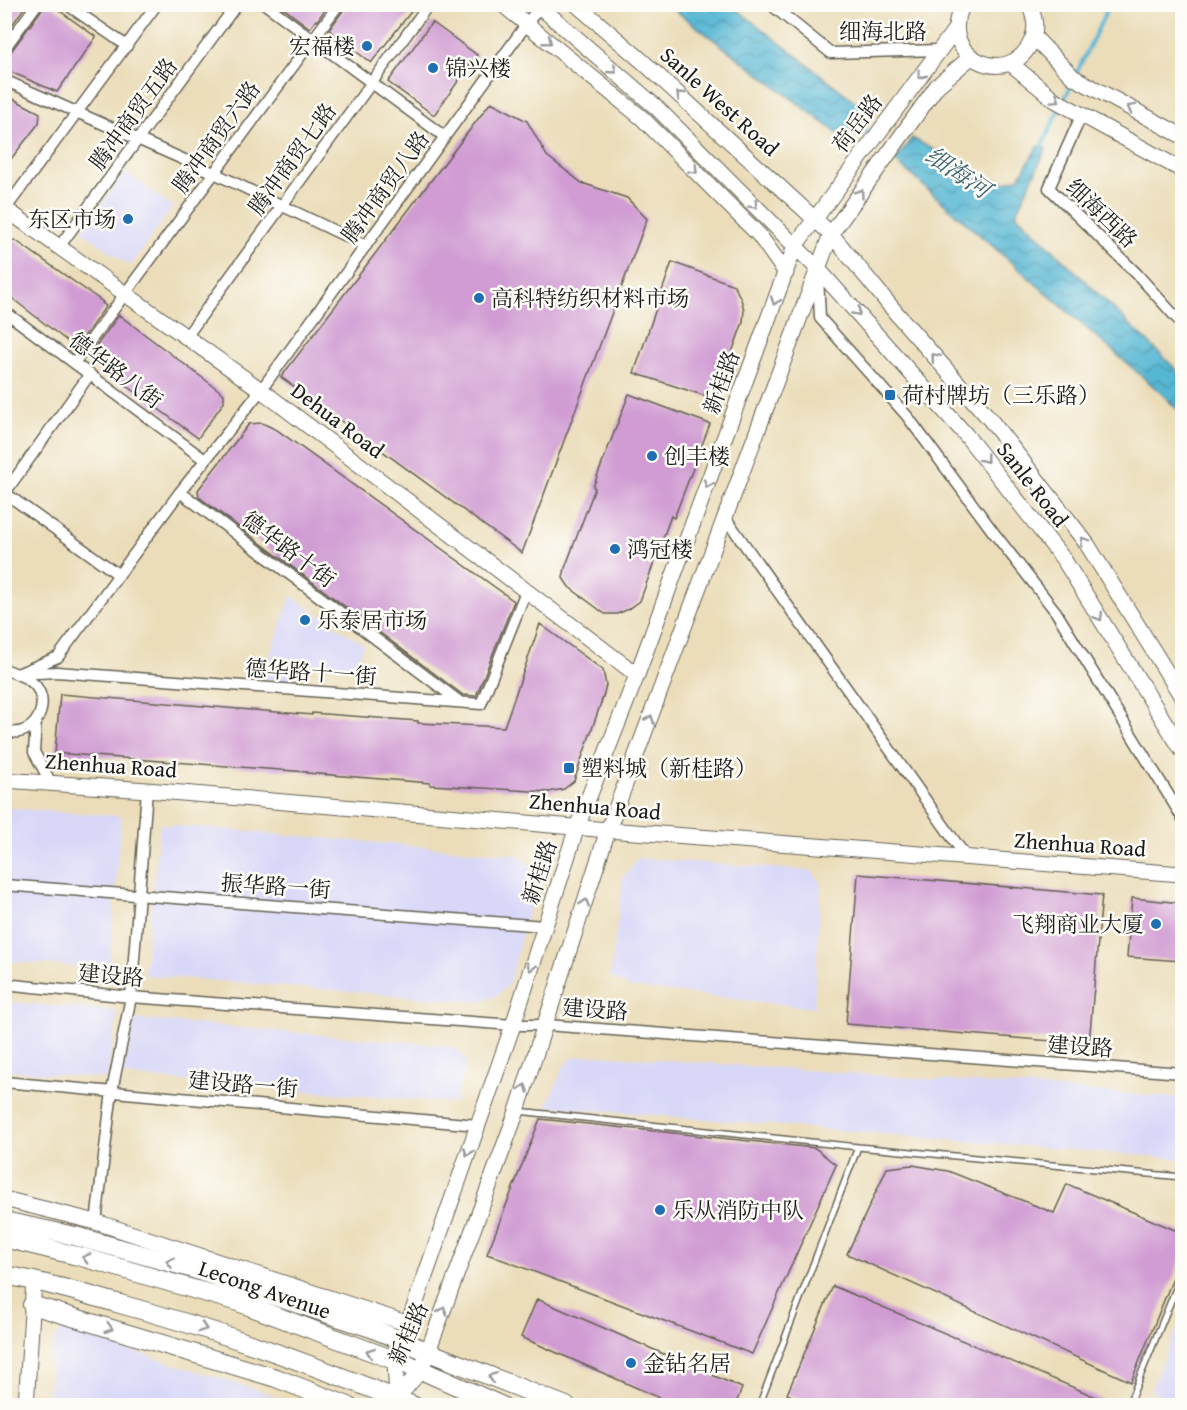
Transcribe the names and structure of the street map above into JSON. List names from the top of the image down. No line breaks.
{"streets":{"main road":["Lecong Avenue"],"street":["细海北路","Sanle West Road","腾冲商贸五路","荷岳路","腾冲商贸六路","腾冲商贸七路","腾冲商贸八路","细海西路","德华路八街","新桂路","Dehua Road","Sanle Road","德华路十街","德华路十一街","Zhenhua Road","振华路一街","建设路","建设路一街"]},"crossings":[["细海北路","荷岳路"],["Sanle West Road","荷岳路"],["Sanle West Road","Sanle Road"],["腾冲商贸五路","Dehua Road"],["荷岳路","新桂路"],["荷岳路","Sanle Road"],["腾冲商贸六路","德华路八街"],["腾冲商贸六路","Dehua Road"],["腾冲商贸七路","Dehua Road"],["腾冲商贸八路","德华路八街"],["腾冲商贸八路","Dehua Road"],["腾冲商贸八路","Sanle Road"],["腾冲商贸八路","德华路十街"],["腾冲商贸八路","德华路十一街"],["新桂路","Dehua Road"],["新桂路","Sanle Road"],["新桂路","Zhenhua Road"],["新桂路","振华路一街"],["新桂路","建设路"],["新桂路","建设路一街"],["新桂路","Lecong Avenue"],["Dehua Road","德华路十一街"],["德华路十街","德华路十一街"]],"water":["细海河"],"places":{"other":["宏福楼","锦兴楼","东区市场","高科特纺织材料市场","创丰楼","鸿冠楼","乐泰居市场","飞翔商业大厦","乐从消防中队","金钻名居"],"transit":["荷村牌坊（三乐路）","塑料城（新桂路）"]}}
